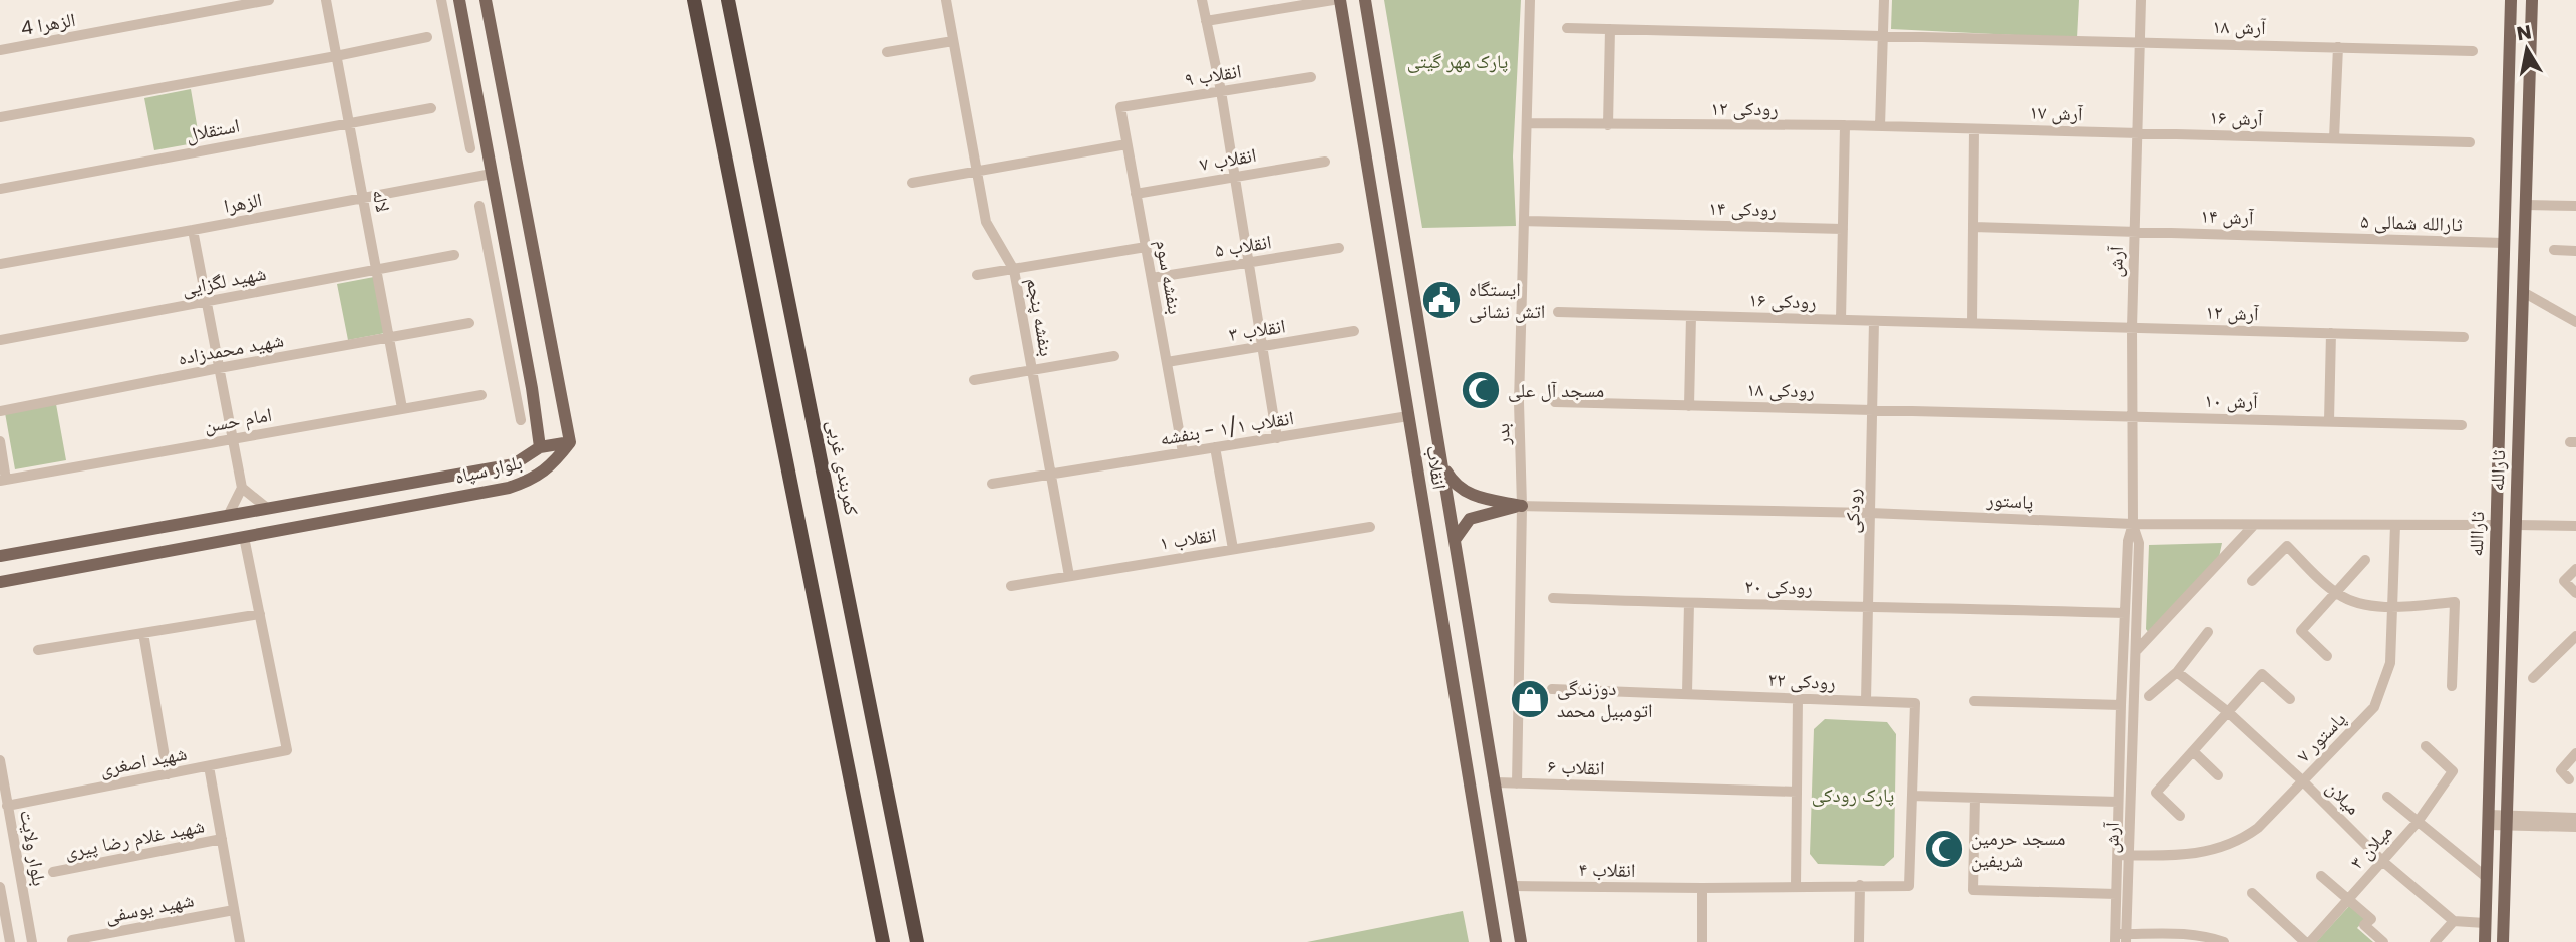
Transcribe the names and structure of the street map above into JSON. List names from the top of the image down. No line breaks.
{"streets":{"highway":["کمربندی غربی"],"main road":["انقلاب","بلوار سپاه","ثارالله","ثاراالله"],"street":["الزهرا 4","آرش ۱۸","انقلاب ۹","رودکی ۱۲","آرش ۱۷","آرش ۱۶","استقلال","انقلاب ۷","لاله","الزهرا","رودکی ۱۴","آرش ۱۴","ثارالله شمالی ۵","انقلاب ۵","آرش","بنفشه سوم","شهید لگزایی","رودکی ۱۶","آرش ۱۲","بنفشه پنجم","انقلاب ۳","شهید محمدزاده","رودکی ۱۸","آرش ۱۰","امام حسن","انقلاب ۱/۱ - بنفشه","بدر","پاستور","رودکی","انقلاب ۱","رودکی ۲۰","رودکی ۲۲","پاستور ۷","شهید اصغری","انقلاب ۶","میلان","شهید غلام رضا پیری","میلان ۳","بلوار ولایت","انقلاب ۴","شهید یوسفی"]},"crossings":[["آرش ۱۸","آرش"],["انقلاب ۹","بنفشه سوم"],["رودکی ۱۲","آرش ۱۷"],["رودکی ۱۲","بدر"],["آرش ۱۷","آرش ۱۶"],["آرش ۱۷","آرش"],["آرش ۱۶","آرش"],["استقلال","لاله"],["انقلاب ۷","بنفشه سوم"],["لاله","الزهرا"],["لاله","شهید لگزایی"],["لاله","شهید محمدزاده"],["لاله","امام حسن"],["الزهرا","بلوار سپاه"],["رودکی ۱۴","بدر"],["آرش ۱۴","ثارالله شمالی ۵"],["آرش ۱۴","آرش"],["ثارالله شمالی ۵","ثاراالله"],["انقلاب ۵","بنفشه سوم"],["آرش","آرش ۱۲"],["آرش","آرش ۱۰"],["آرش","پاستور"],["آرش","رودکی ۲۰"],["آرش","پاستور ۷"],["بنفشه سوم","انقلاب ۳"],["بنفشه سوم","انقلاب ۱/۱ - بنفشه"],["رودکی ۱۶","آرش ۱۲"],["رودکی ۱۶","رودکی"],["بنفشه پنجم","انقلاب ۱/۱ - بنفشه"],["بنفشه پنجم","انقلاب ۱"],["رودکی ۱۸","آرش ۱۰"],["رودکی ۱۸","رودکی"],["انقلاب ۱/۱ - بنفشه","انقلاب"],["بدر","پاستور"],["بدر","انقلاب ۶"],["انقلاب","انقلاب ۶"],["انقلاب","انقلاب ۴"],["پاستور","رودکی"],["پاستور","ثاراالله"],["پاستور","پاستور ۷"],["رودکی","رودکی ۲۰"],["رودکی","رودکی ۲۲"],["رودکی ۲۲","انقلاب ۴"],["پاستور ۷","میلان"],["شهید اصغری","بلوار ولایت"],["میلان","میلان ۳"]],"parks":["پارک مهر گیتی","پارک رودکی"],"places":{"public building":["ایستگاه اتش نشانی"],"mosque":["مسجد آل علی","مسجد حرمین شریفین"],"shop":["دوزندگی اتومبیل محمد"]},"north":"top"}
